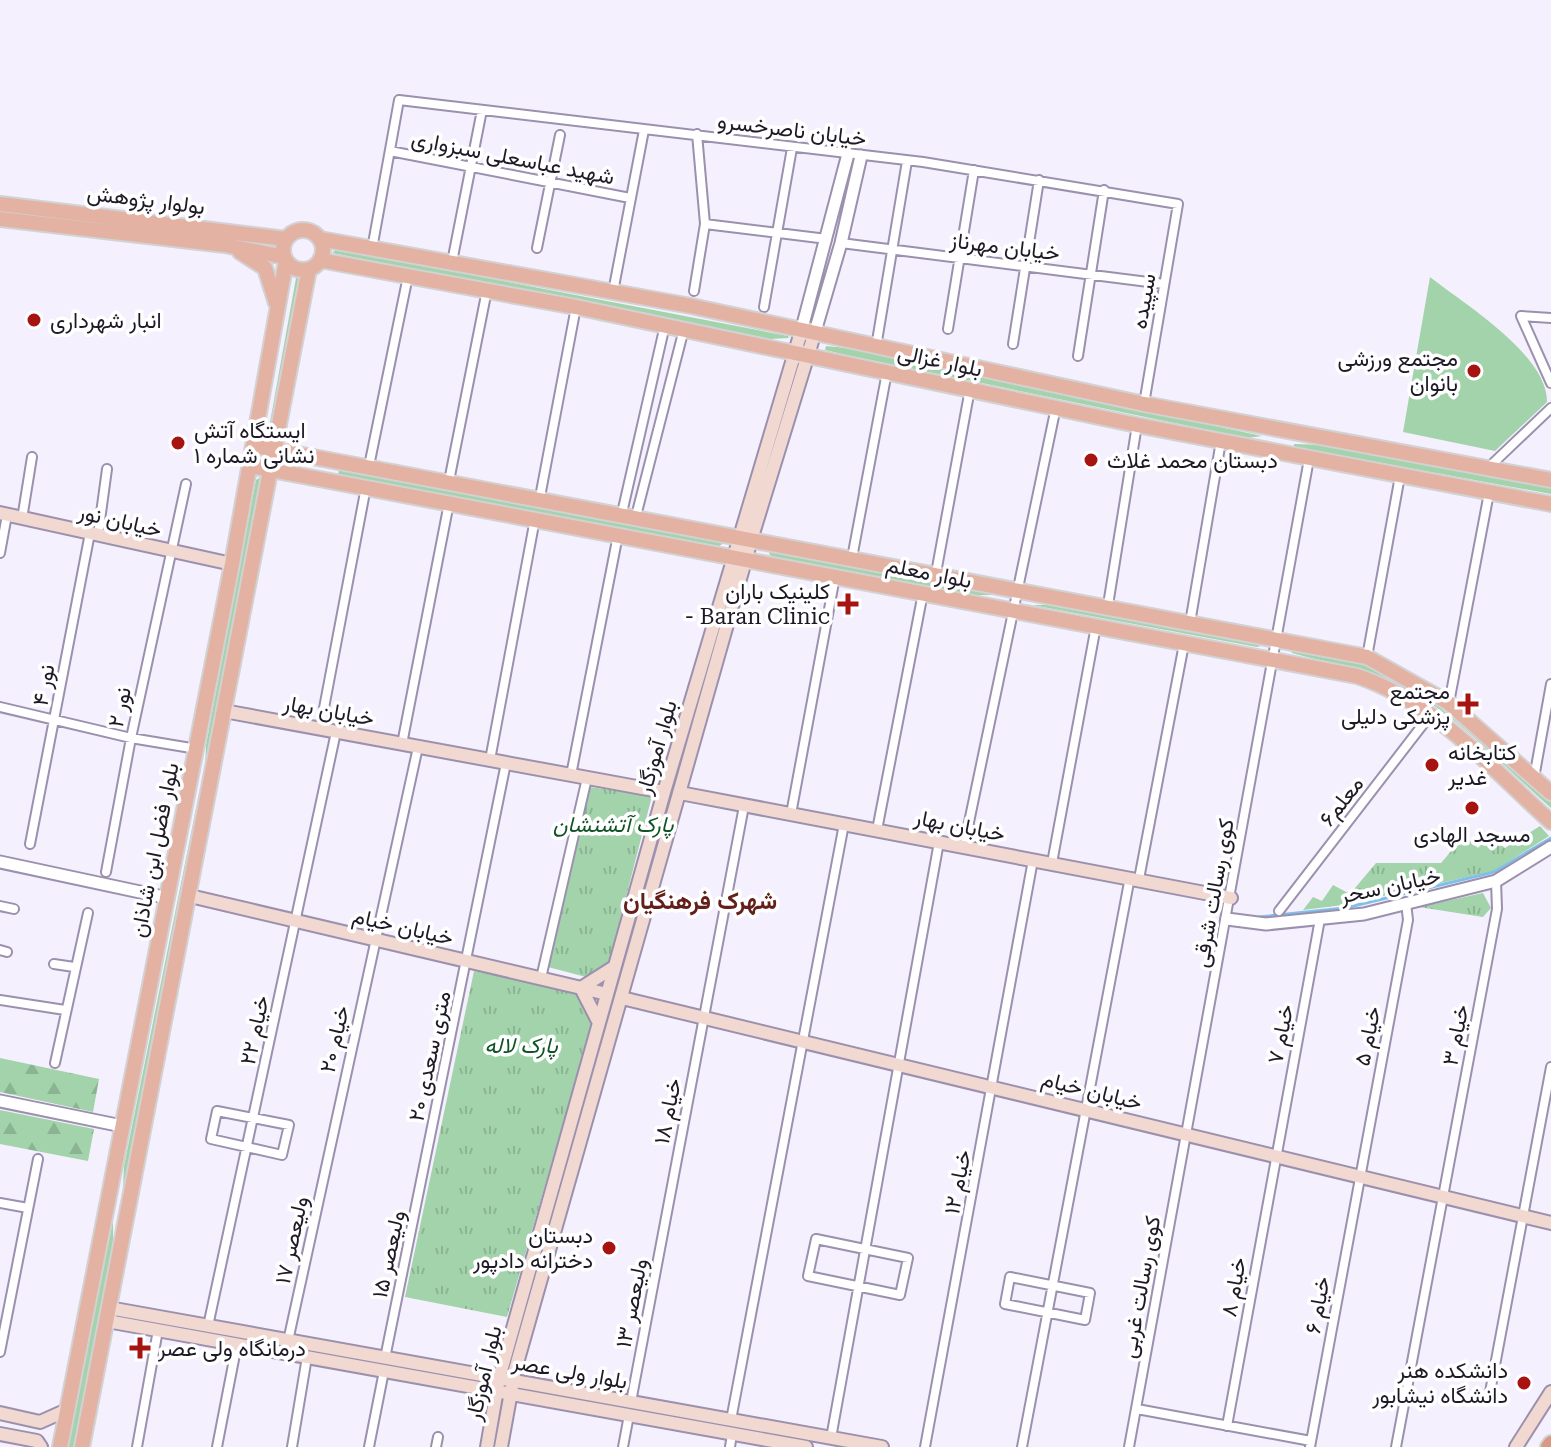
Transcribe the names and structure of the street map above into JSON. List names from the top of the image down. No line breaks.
{"streets":{"main road":["بولوار پژوهش","بلوار غزالی","خیابان نور","بلوار معلم","خیابان بهار","بلوار آموزگار","بلوار فضل ابن شاذان","خیابان خیام","بلوار ولی عصر"],"street":["خیابان ناصرخسرو","شهید عباسعلی سبزواری","خیابان مهرناز","سپیده","نور ۴","نور ۲","معلم۶","خیابان سحر","کوی رسالت شرقی","خیام ۲۲","خیام ۷","خیام ۳","خیام ۵","خیام ۲۰","۲۰ متری سعدی","خیام ۱۸","خیام ۱۲","ولیعصر ۱۷","ولیعصر ۱۵","کوی رسالت غربی","خیام ۸","ولیعصر ۱۳","خیام ۶"]},"crossings":[["خیابان ناصرخسرو","شهید عباسعلی سبزواری"],["خیابان ناصرخسرو","سپیده"],["خیابان ناصرخسرو","بلوار آموزگار"],["بولوار پژوهش","بلوار غزالی"],["بولوار پژوهش","بلوار فضل ابن شاذان"],["خیابان مهرناز","سپیده"],["خیابان مهرناز","بلوار آموزگار"],["سپیده","بلوار غزالی"],["بلوار غزالی","بلوار آموزگار"],["بلوار غزالی","بلوار فضل ابن شاذان"],["بلوار غزالی","کوی رسالت شرقی"],["خیابان نور","نور ۴"],["خیابان نور","نور ۲"],["خیابان نور","بلوار فضل ابن شاذان"],["بلوار معلم","بلوار آموزگار"],["بلوار معلم","معلم۶"],["بلوار معلم","بلوار فضل ابن شاذان"],["بلوار معلم","کوی رسالت شرقی"],["خیابان بهار","بلوار آموزگار"],["خیابان بهار","بلوار فضل ابن شاذان"],["خیابان بهار","کوی رسالت شرقی"],["خیابان بهار","خیام ۲۲"],["خیابان بهار","خیام ۲۰"],["خیابان بهار","۲۰ متری سعدی"],["خیابان بهار","خیام ۱۸"],["خیابان بهار","خیام ۱۲"],["بلوار آموزگار","خیابان خیام"],["بلوار آموزگار","بلوار ولی عصر"],["بلوار فضل ابن شاذان","خیابان خیام"],["بلوار فضل ابن شاذان","بلوار ولی عصر"],["خیابان سحر","کوی رسالت شرقی"],["خیابان سحر","خیام ۷"],["خیابان سحر","خیام ۳"],["خیابان سحر","خیام ۵"],["کوی رسالت شرقی","خیابان خیام"],["کوی رسالت شرقی","کوی رسالت غربی"],["خیابان خیام","خیام ۲۲"],["خیابان خیام","خیام ۷"],["خیابان خیام","خیام ۳"],["خیابان خیام","خیام ۵"],["خیابان خیام","خیام ۲۰"],["خیابان خیام","۲۰ متری سعدی"],["خیابان خیام","خیام ۱۸"],["خیابان خیام","خیام ۱۲"],["خیابان خیام","کوی رسالت غربی"],["خیابان خیام","خیام ۸"],["خیابان خیام","خیام ۶"],["خیام ۲۲","بلوار ولی عصر"],["خیام ۷","خیام ۸"],["خیام ۵","خیام ۶"],["خیام ۲۰","ولیعصر ۱۷"],["۲۰ متری سعدی","ولیعصر ۱۵"],["خیام ۱۸","ولیعصر ۱۳"],["ولیعصر ۱۷","بلوار ولی عصر"],["ولیعصر ۱۵","بلوار ولی عصر"],["ولیعصر ۱۳","بلوار ولی عصر"]],"districts":["شهرک فرهنگیان"],"parks":["پارک آتشنشان","پارک لاله"],"places":{"other":["انبار شهرداری","مجتمع ورزشی بانوان","ایستگاه آتش نشانی شماره ۱","دبستان محمد غلاث","کتابخانه غدیر","مسجد الهادی","دبستان دخترانه دادپور","دانشکده هنر دانشگاه نیشابور"],"health":["کلینیک باران - Baran Clinic","مجتمع پزشکی دلیلی","درمانگاه ولی عصر"]}}
